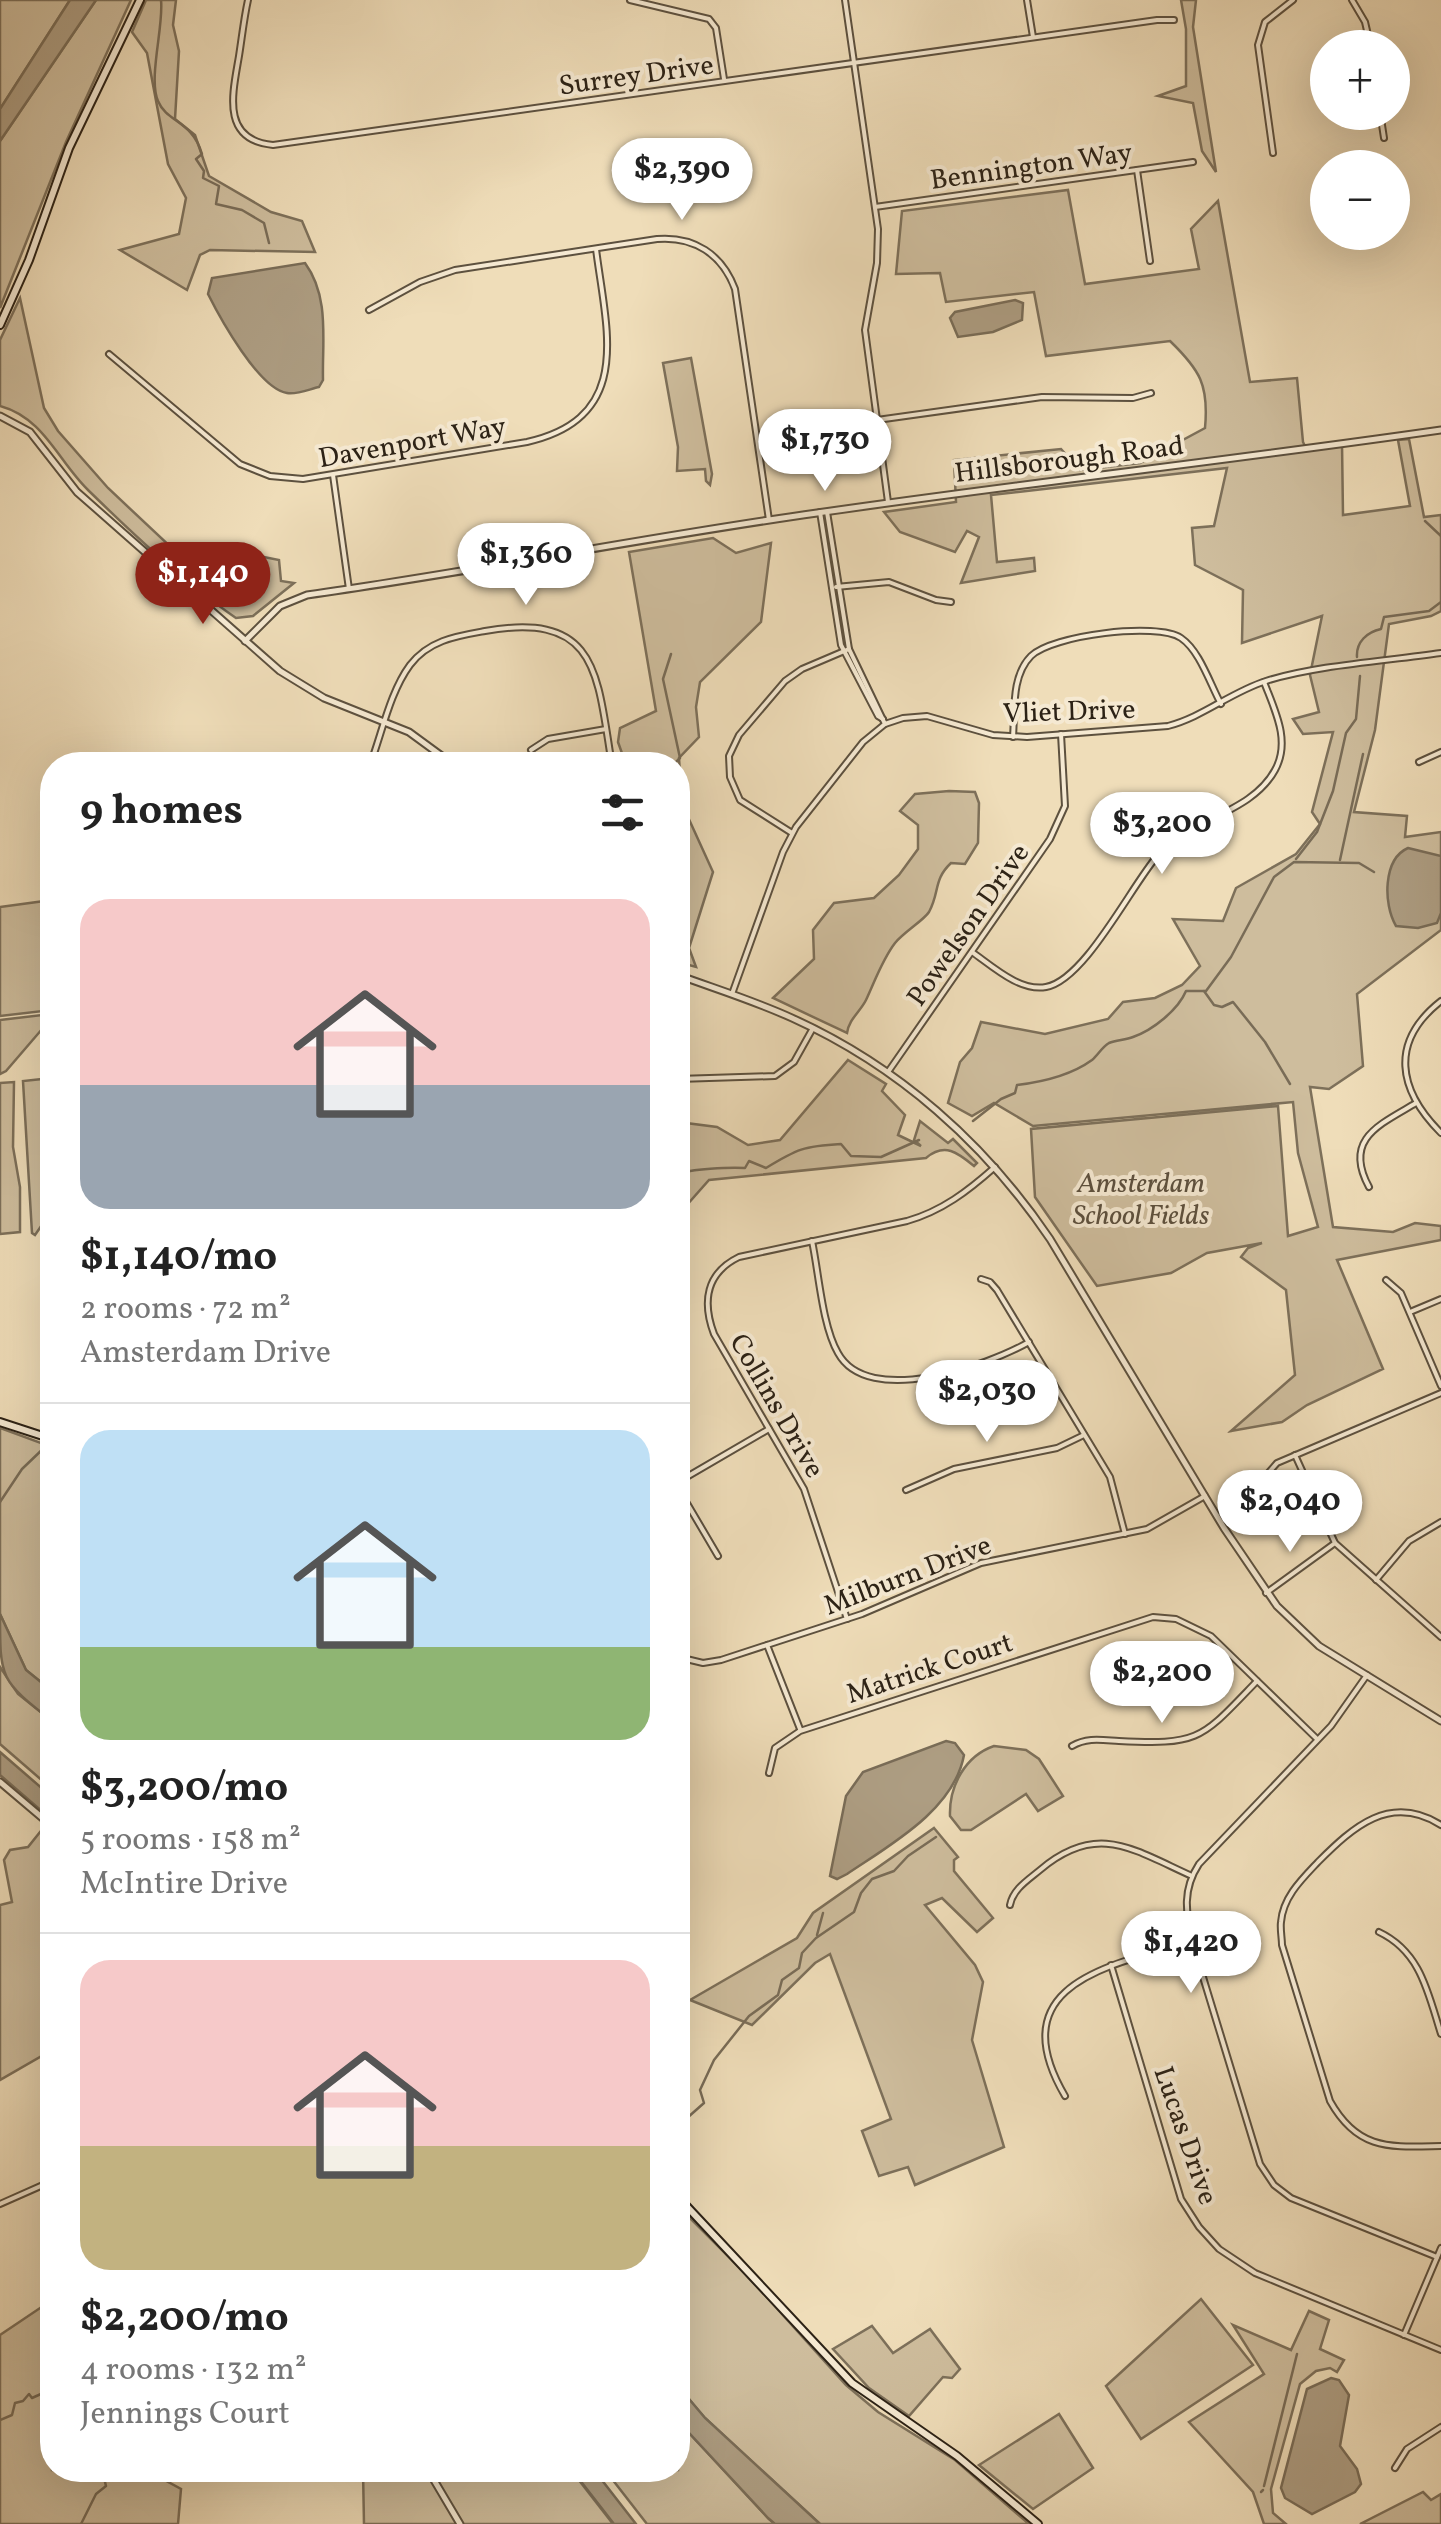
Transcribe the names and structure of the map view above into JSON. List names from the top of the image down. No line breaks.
{"streets":{"street":["Surrey Drive","Bennington Way","Davenport Way","Hillsborough Road","Vliet Drive","Powelson Drive","Collins Drive","Milburn Drive","Matrick Court","Lucas Drive"]},"crossings":[["Vliet Drive","Powelson Drive"],["Collins Drive","Milburn Drive"]],"parks":["Amsterdam School Fields"],"page":{"map_buttons":["+","−"],"price":["$2,390","$1,730","$1,360","$1,140","$3,200","$2,030","$2,040","$2,200","$1,420"],"heading":"9 homes","list":[{"name":"$1,140/mo","note":"2 rooms · 72 m² · Amsterdam Drive"},{"name":"$3,200/mo","note":"5 rooms · 158 m² · McIntire Drive"},{"name":"$2,200/mo","note":"4 rooms · 132 m² · Jennings Court"}]}}
